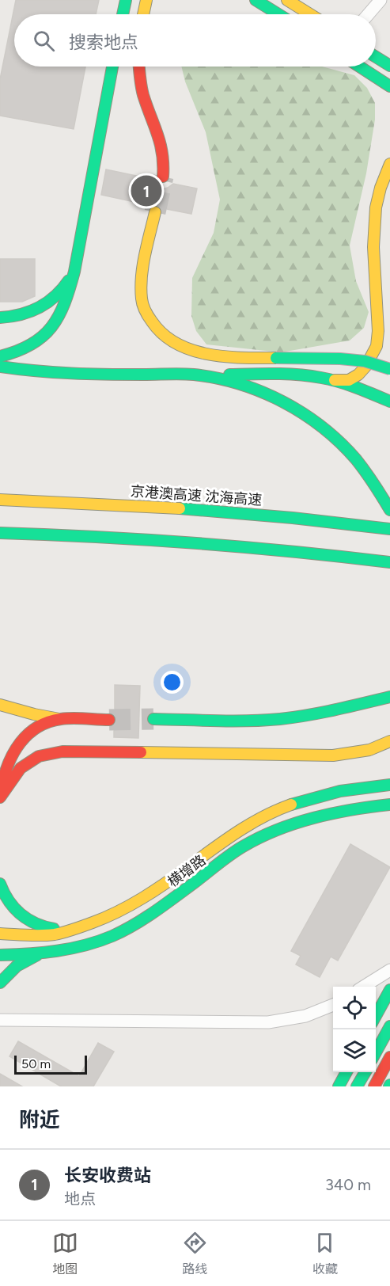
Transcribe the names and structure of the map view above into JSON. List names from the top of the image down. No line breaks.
{"streets":{"main road":["京港澳高速 沈海高速","横增路"]},"scale_bar":"50 m","page":{"search":"搜索地点","pins":"1","scale":"50 m","heading":"附近","list":[{"mark":"1","name":"长安收费站","note":"地点","value":"340 m"}],"nav":["地图","路线","收藏"]}}
